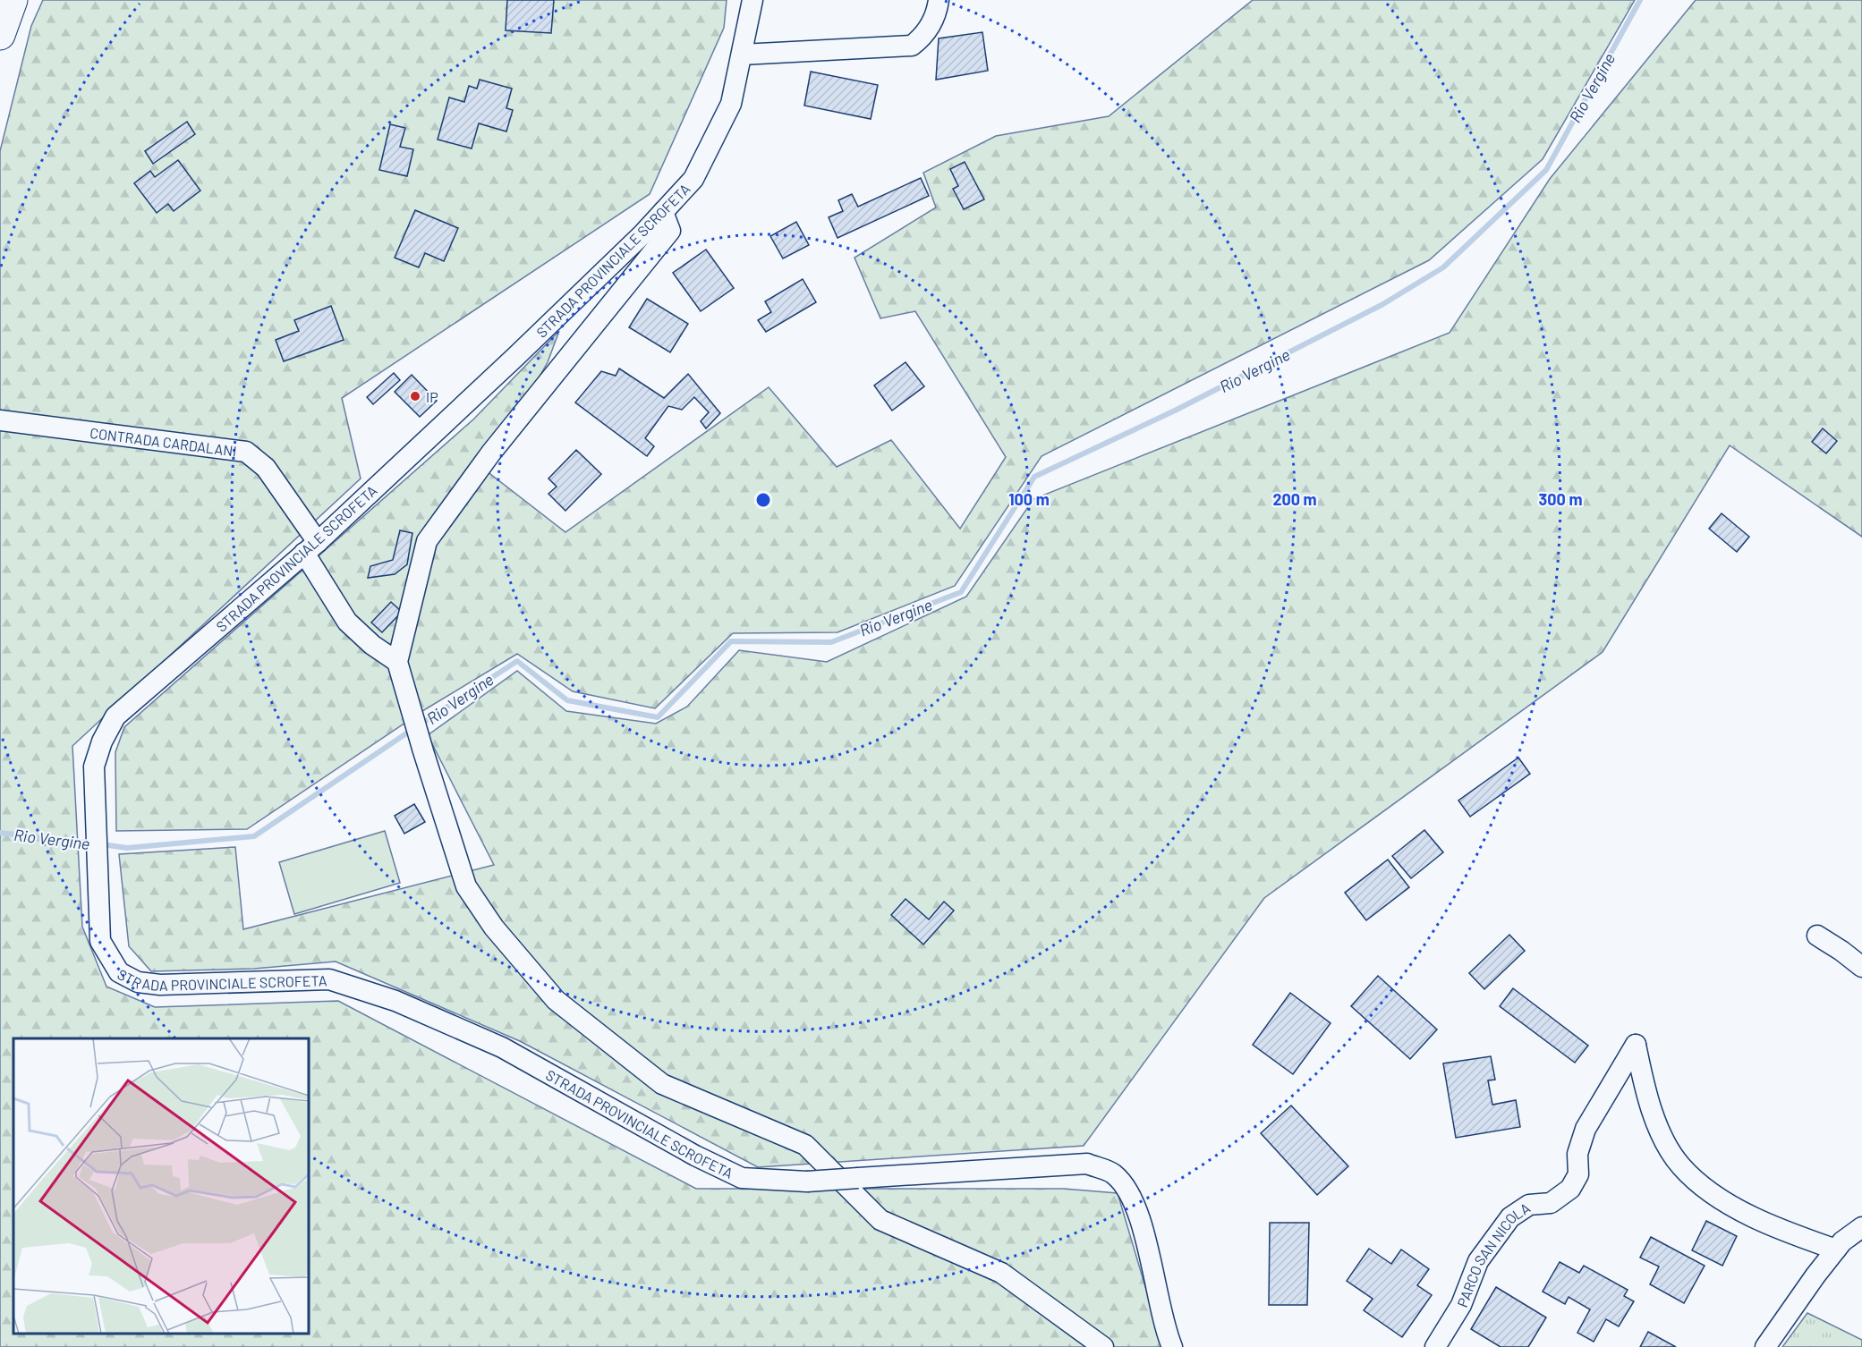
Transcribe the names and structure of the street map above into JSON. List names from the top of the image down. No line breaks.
{"streets":{"street":["STRADA PROVINCIALE SCROFETA","CONTRADA CARDALANI","PARCO SAN NICOLA"]},"crossings":[["STRADA PROVINCIALE SCROFETA","CONTRADA CARDALANI"]],"water":["Rio Vergine"],"places":["IP"],"rings":["100 m","200 m","300 m"]}
